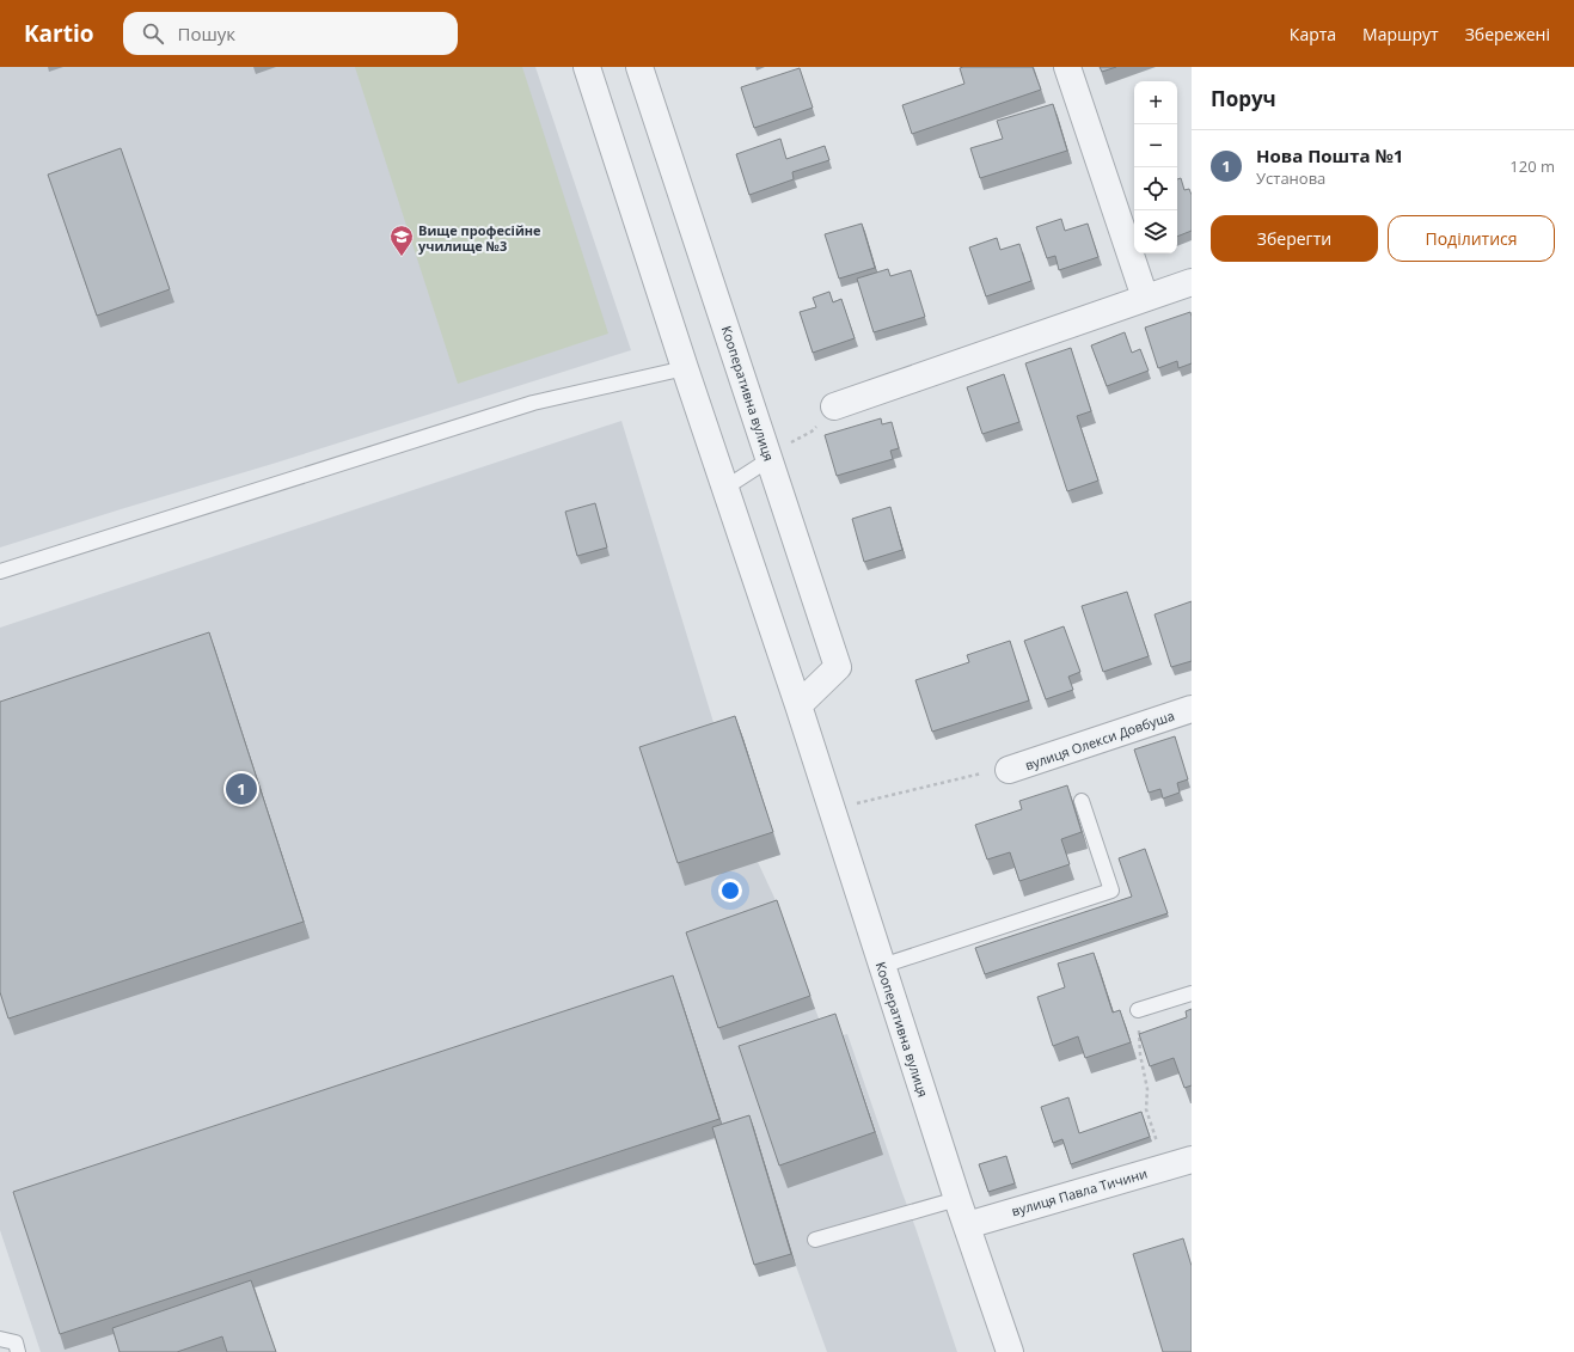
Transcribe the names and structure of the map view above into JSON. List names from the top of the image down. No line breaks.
{"streets":{"street":["Кооперативна вулиця","вулиця Олекси Довбуша","вулиця Павла Тичини"]},"crossings":[["Кооперативна вулиця","вулиця Павла Тичини"]],"places":{"school or university":["Вище професійне училище №3"]},"page":{"header":"Kartio","search":"Пошук","nav":["Карта","Маршрут","Збережені"],"heading":"Поруч","map_buttons":["+","−"],"list":[{"mark":"1","name":"Нова Пошта №1","note":"Установа","value":"120 m"}],"buttons":["Зберегти","Поділитися"],"pins":"1"}}
